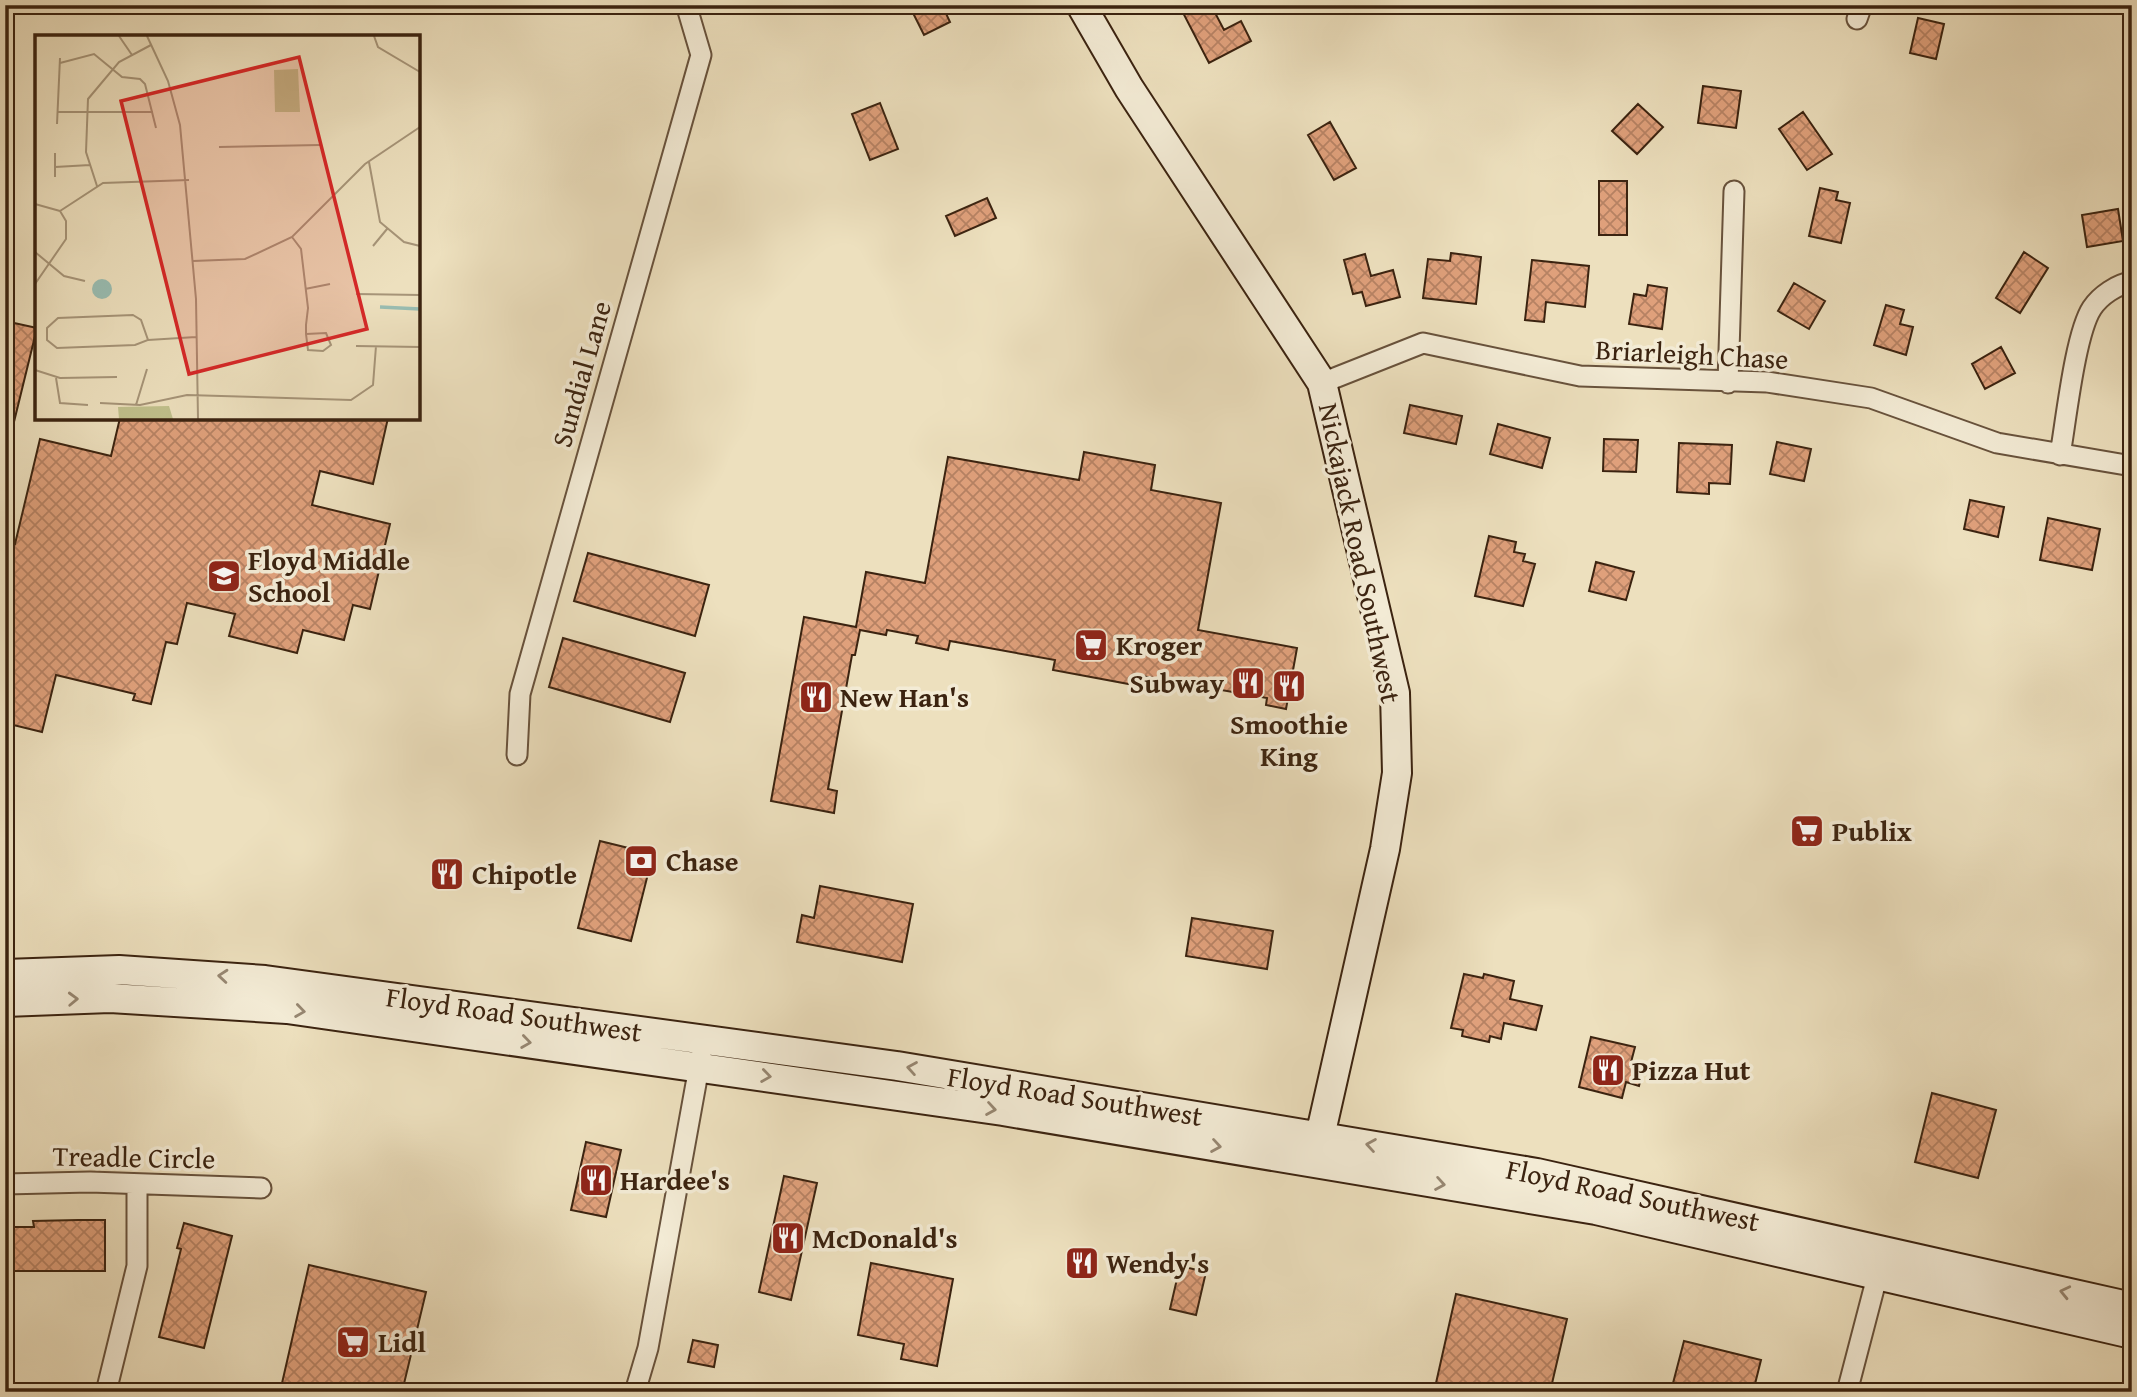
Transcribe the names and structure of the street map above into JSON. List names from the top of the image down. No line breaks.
{"streets":{"main road":["Nickajack Road Southwest","Floyd Road Southwest"],"street":["Briarleigh Chase","Sundial Lane","Treadle Circle"]},"crossings":[["Briarleigh Chase","Nickajack Road Southwest"],["Nickajack Road Southwest","Floyd Road Southwest"]],"places":{"school or university":["Floyd Middle School"],"supermarket":["Kroger","Publix","Lidl"],"restaurant":["Subway","Smoothie King","New Han's","Chipotle","Pizza Hut","Hardee's","McDonald's","Wendy's"],"bank":["Chase"]}}
